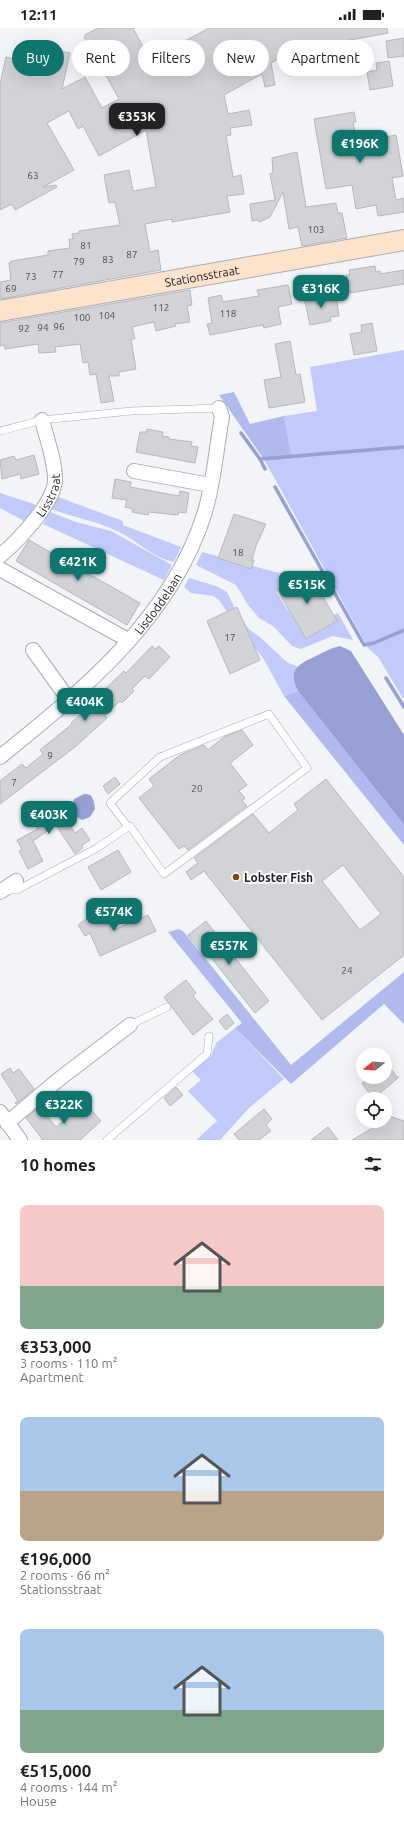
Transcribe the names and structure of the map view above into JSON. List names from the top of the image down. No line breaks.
{"streets":{"street":["Stationsstraat","Lisstraat","Lisdoddelaan"]},"places":["Lobster Fish"],"house_numbers":["63","103","81","87","83","79","77","73","69","112","118","104","100","96","94","92","18","17","9","7","20","24"],"north":"left","page":{"status":"12:11","chip":["Buy","Rent","Filters","New","Apartment"],"price":["€353K","€196K","€316K","€421K","€515K","€404K","€403K","€574K","€557K","€322K"],"heading":"10 homes","list":[{"name":"€353,000","note":"3 rooms · 110 m² · Apartment"},{"name":"€196,000","note":"2 rooms · 66 m² · Stationsstraat"},{"name":"€515,000","note":"4 rooms · 144 m² · House"}]}}
